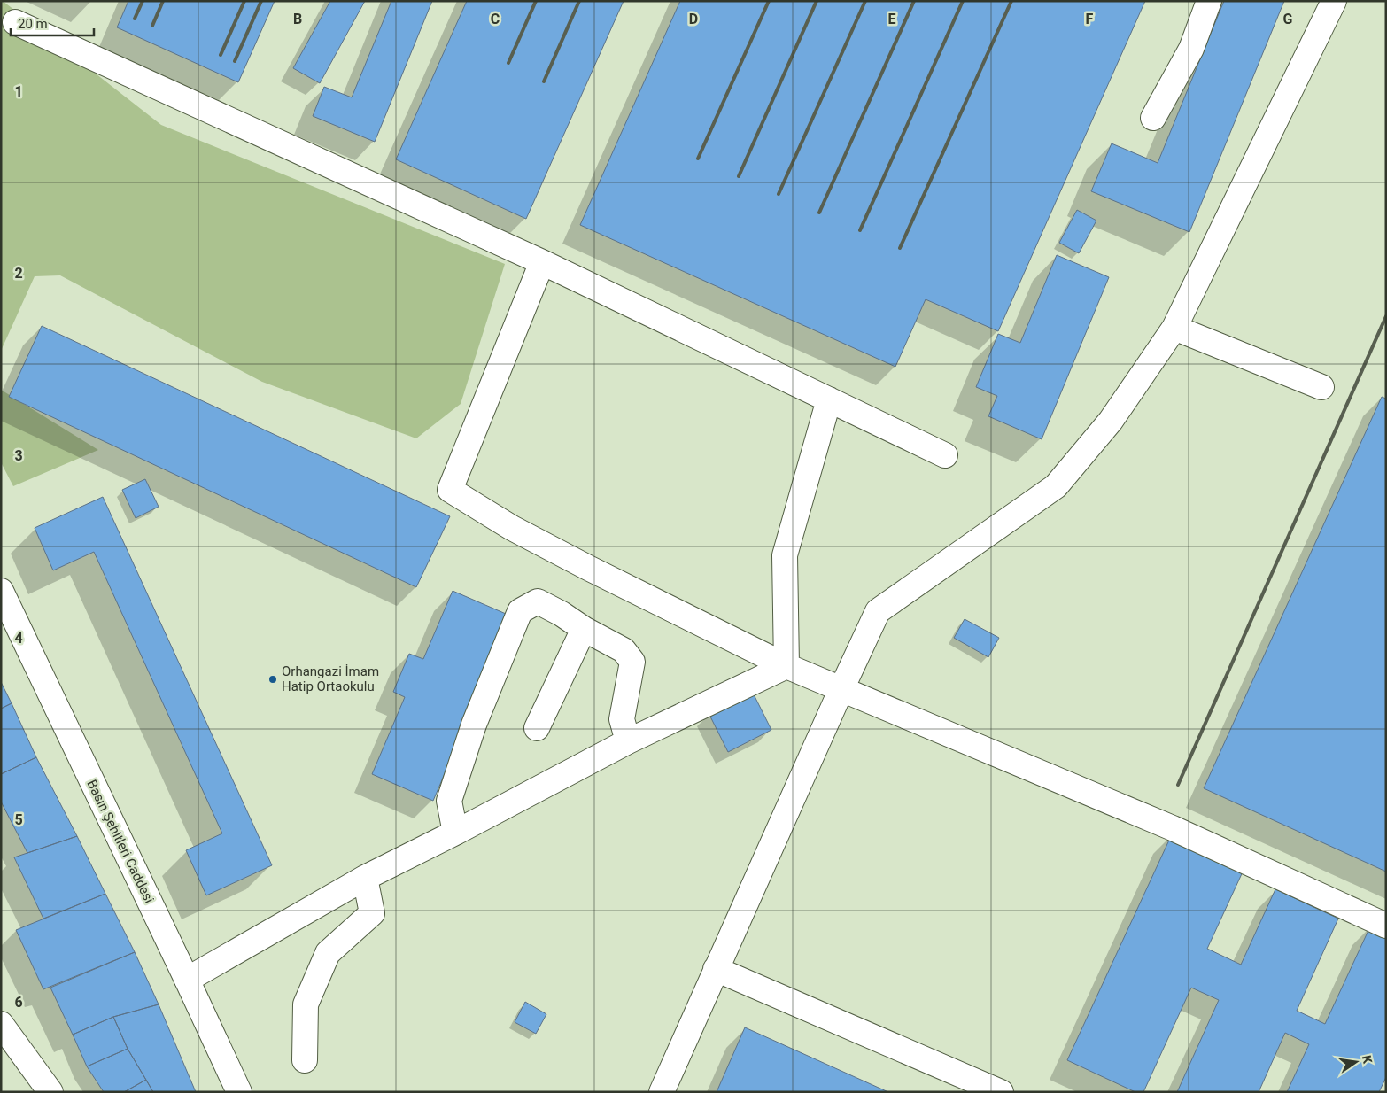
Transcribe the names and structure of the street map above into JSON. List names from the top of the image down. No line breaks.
{"streets":{"main road":["Basın Şehitleri Caddesi"]},"places":["Orhangazi İmam Hatip Ortaokulu"],"scale_bar":"20 m","north":"right","grid":{"columns":["B","C","D","E","F","G"],"rows":["1","2","3","4","5","6"]}}
